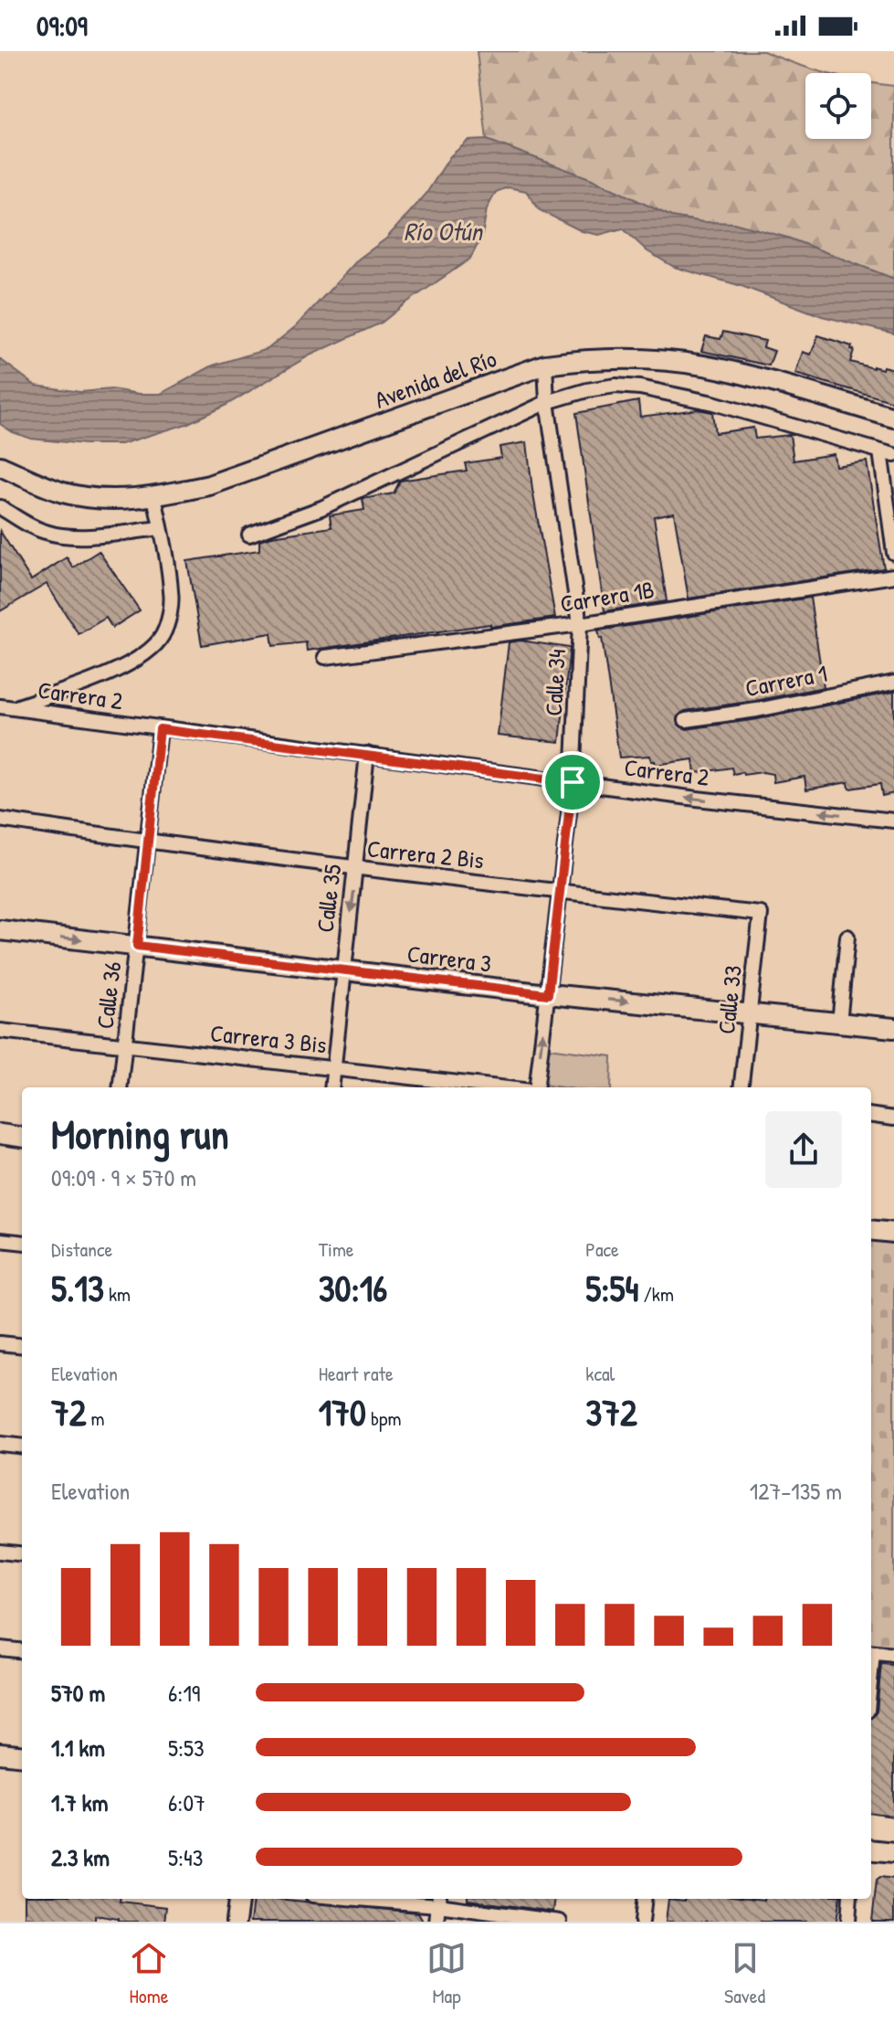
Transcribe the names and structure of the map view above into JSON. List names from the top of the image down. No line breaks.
{"streets":{"main road":["Avenida del Río","Carrera 3"],"street":["Carrera 1B","Carrera 1","Calle 34","Carrera 2","Carrera 2 Bis","Calle 35","Calle 36","Calle 33","Carrera 3 Bis"]},"crossings":[["Avenida del Río","Calle 34"],["Carrera 1B","Calle 34"],["Calle 34","Carrera 2"],["Calle 34","Carrera 2 Bis"],["Calle 34","Carrera 3"],["Carrera 2","Calle 35"],["Carrera 2","Calle 36"],["Carrera 2 Bis","Calle 35"],["Carrera 2 Bis","Calle 36"],["Carrera 2 Bis","Calle 33"],["Calle 35","Carrera 3"],["Calle 35","Carrera 3 Bis"],["Carrera 3","Calle 36"],["Carrera 3","Calle 33"],["Calle 36","Carrera 3 Bis"]],"one_way":["Carrera 2","Carrera 3"],"water":["Río Otún"],"page":{"status":"09:09","heading":["Morning run","09:09 · 9 × 570 m"],"stats":[["Distance","5.13 km"],["Time","30:16"],["Pace","5:54 /km"],["Elevation","72 m"],["Heart rate","170 bpm"],["kcal","372"]],"chart":["Elevation","127–135 m"],"list":[{"name":"570 m","note":"6:19"},{"name":"1.1 km","note":"5:53"},{"name":"1.7 km","note":"6:07"},{"name":"2.3 km","note":"5:43"}],"tabs":["Home","Map","Saved"]}}
